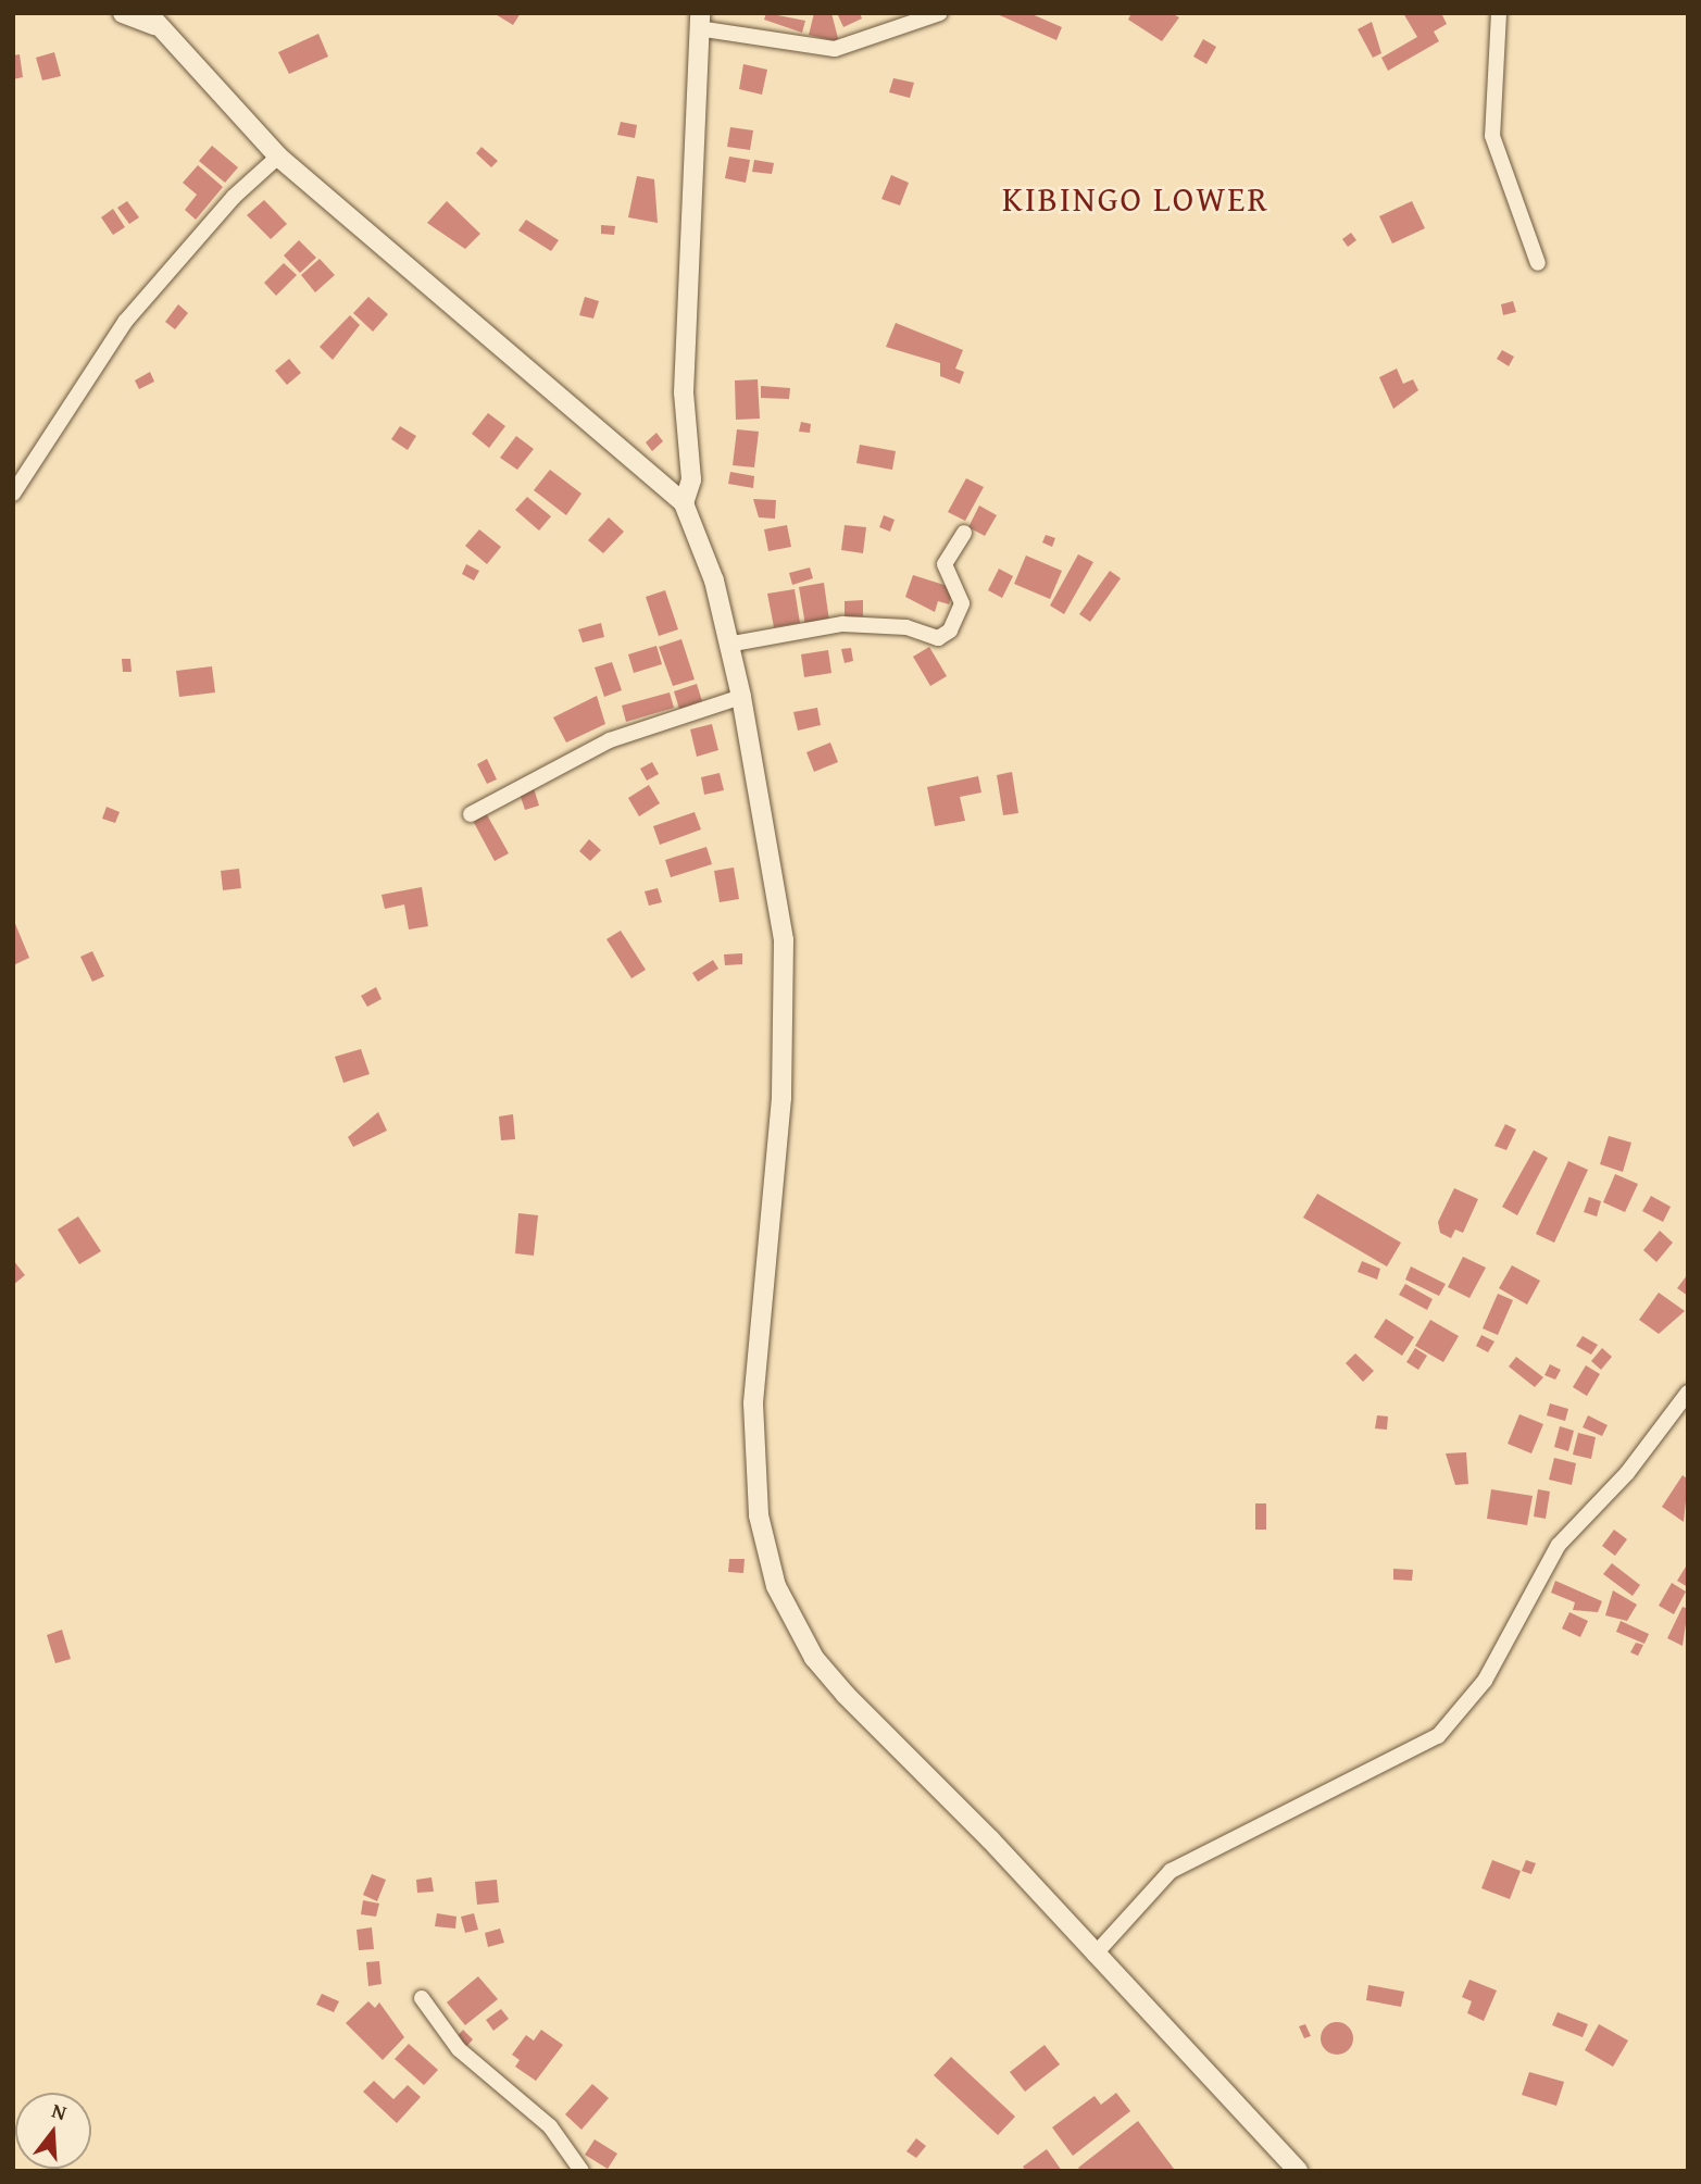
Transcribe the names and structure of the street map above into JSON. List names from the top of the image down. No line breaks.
{"districts":["KIBINGO LOWER"],"north":"top"}
